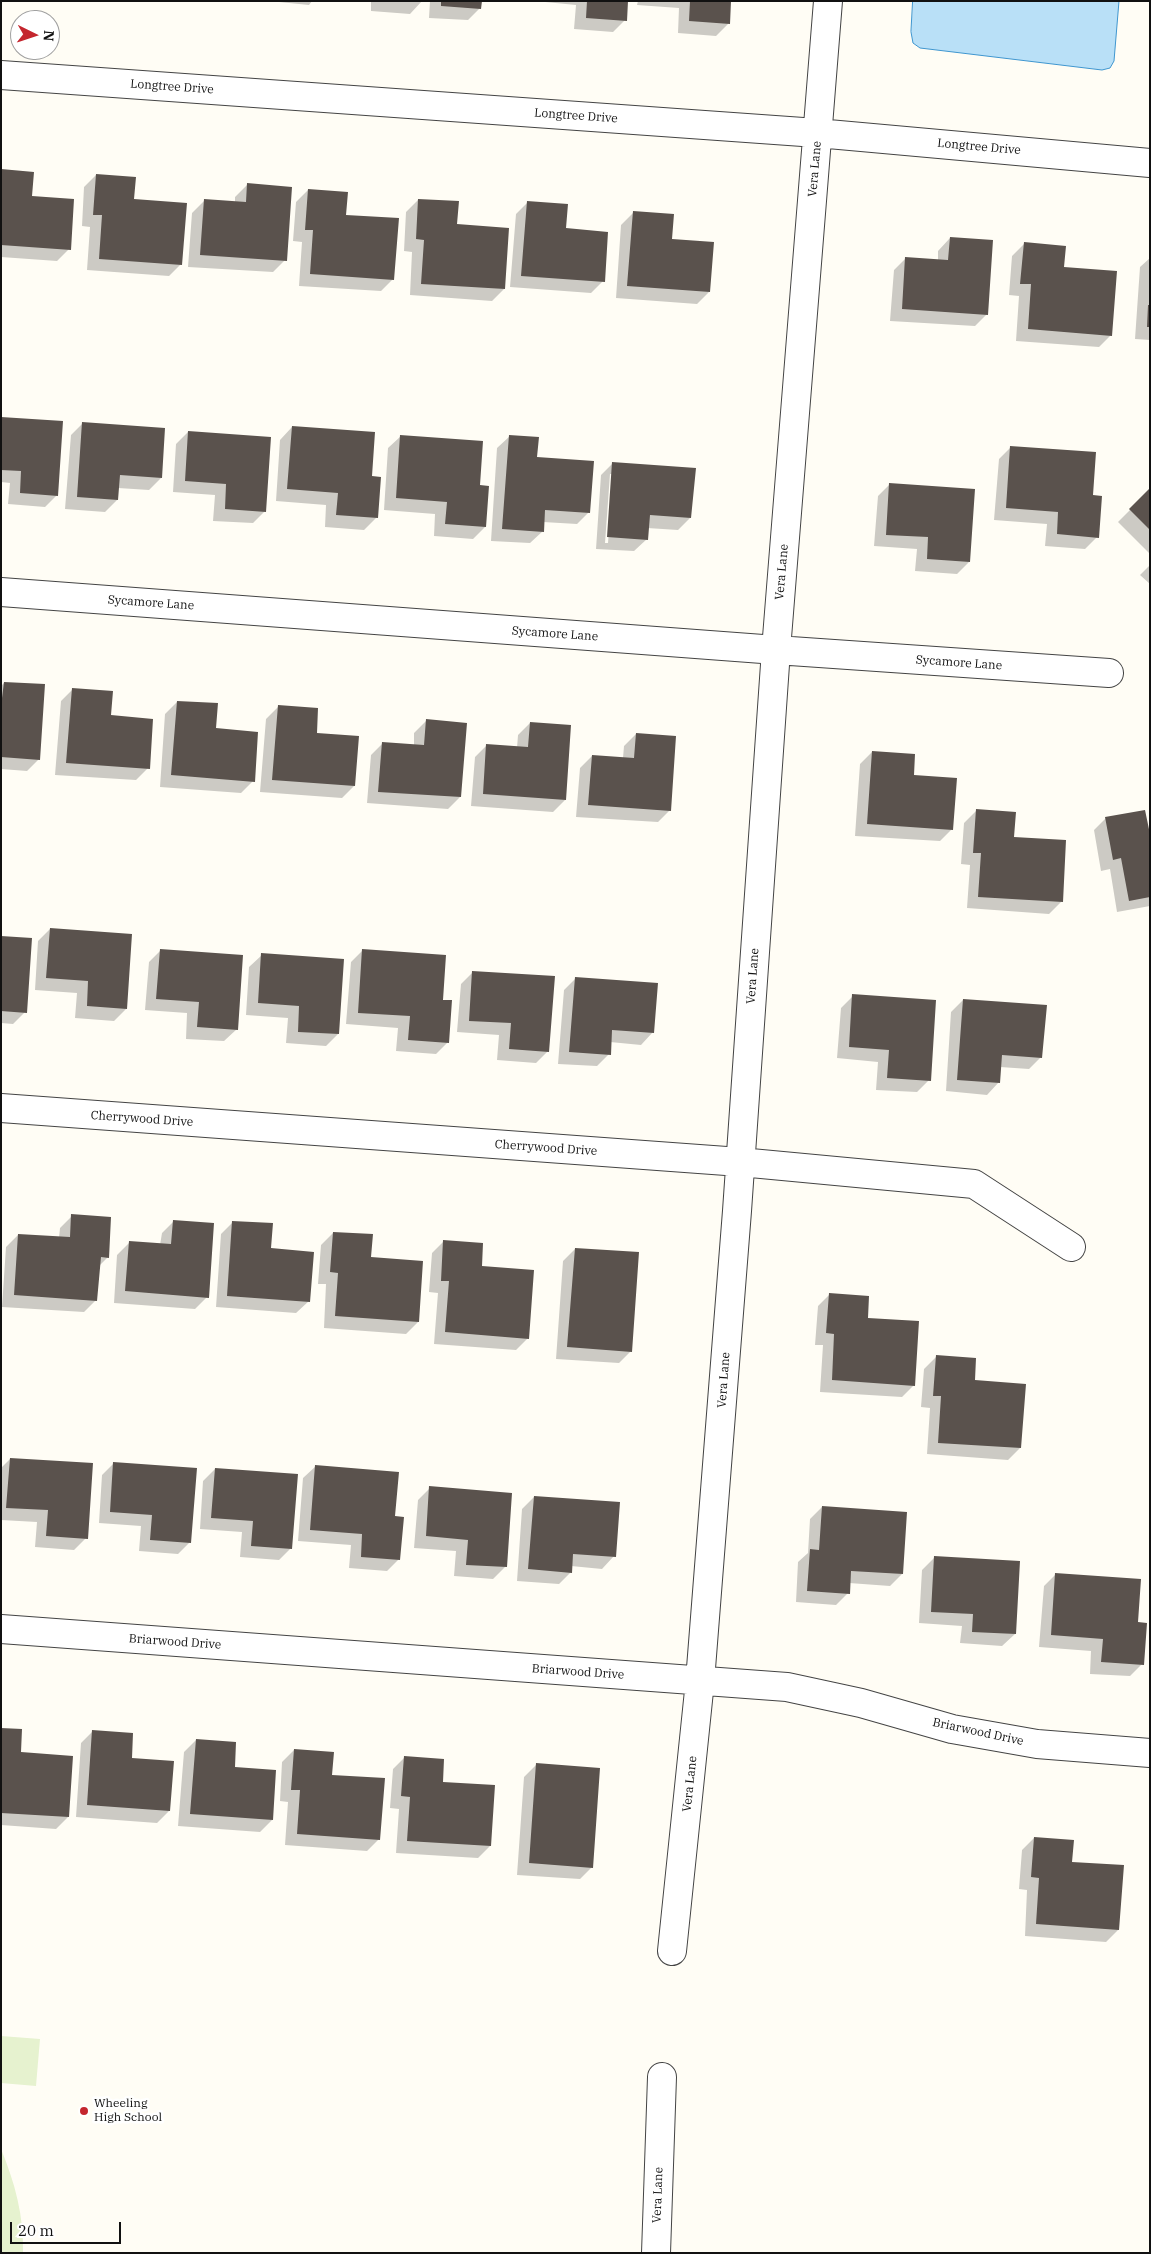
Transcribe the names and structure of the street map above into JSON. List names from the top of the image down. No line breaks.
{"streets":{"street":["Longtree Drive","Vera Lane","Sycamore Lane","Cherrywood Drive","Briarwood Drive"]},"crossings":[["Longtree Drive","Vera Lane"],["Vera Lane","Sycamore Lane"],["Vera Lane","Cherrywood Drive"],["Vera Lane","Briarwood Drive"]],"places":["Wheeling High School"],"scale_bar":"20 m","north":"right"}
